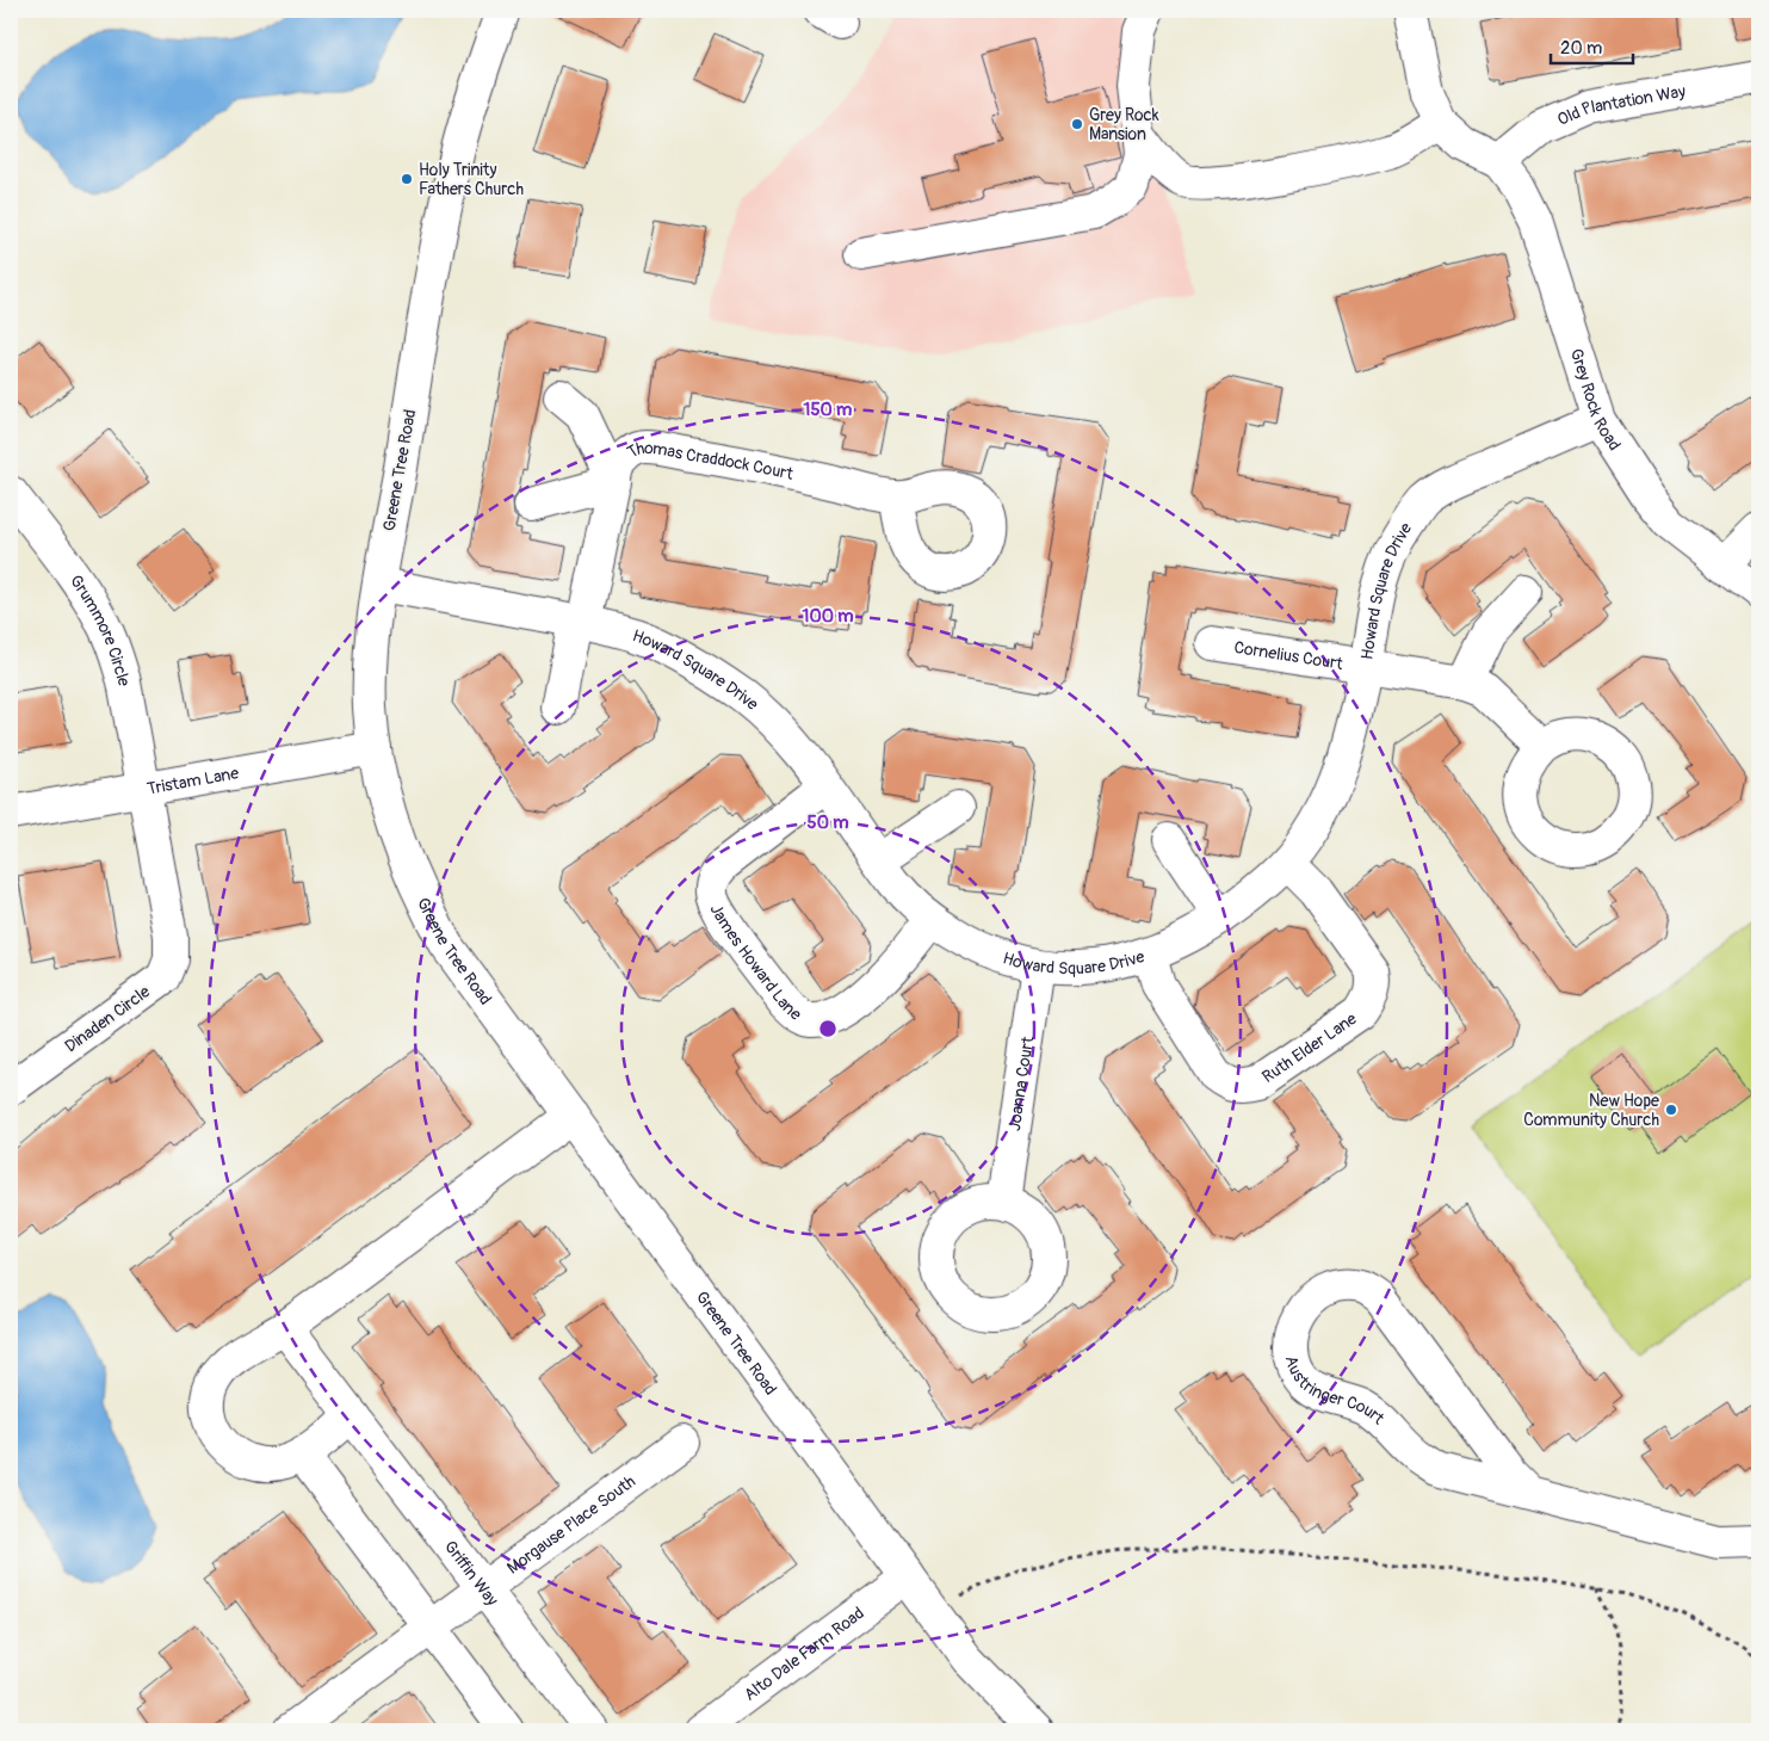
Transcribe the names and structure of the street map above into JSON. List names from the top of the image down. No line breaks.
{"streets":{"street":["Old Plantation Way","Grey Rock Road","Thomas Craddock Court","Greene Tree Road","Howard Square Drive","Grummore Circle","Cornelius Court","Tristam Lane","James Howard Lane","Dinaden Circle","Ruth Elder Lane","Joanna Court","Austringer Court","Morgause Place South","Griffin Way","Alto Dale Farm Road"]},"crossings":[["Old Plantation Way","Grey Rock Road"],["Grey Rock Road","Howard Square Drive"],["Thomas Craddock Court","Howard Square Drive"],["Greene Tree Road","Howard Square Drive"],["Greene Tree Road","Tristam Lane"],["Greene Tree Road","Alto Dale Farm Road"],["Howard Square Drive","Cornelius Court"],["Howard Square Drive","James Howard Lane"],["Howard Square Drive","Ruth Elder Lane"],["Howard Square Drive","Joanna Court"],["Grummore Circle","Tristam Lane"],["Grummore Circle","Dinaden Circle"],["Tristam Lane","Dinaden Circle"],["Morgause Place South","Griffin Way"]],"places":["Grey Rock Mansion","Holy Trinity Fathers Church","New Hope Community Church"],"scale_bar":"20 m","rings":["150 m","100 m","50 m"]}
